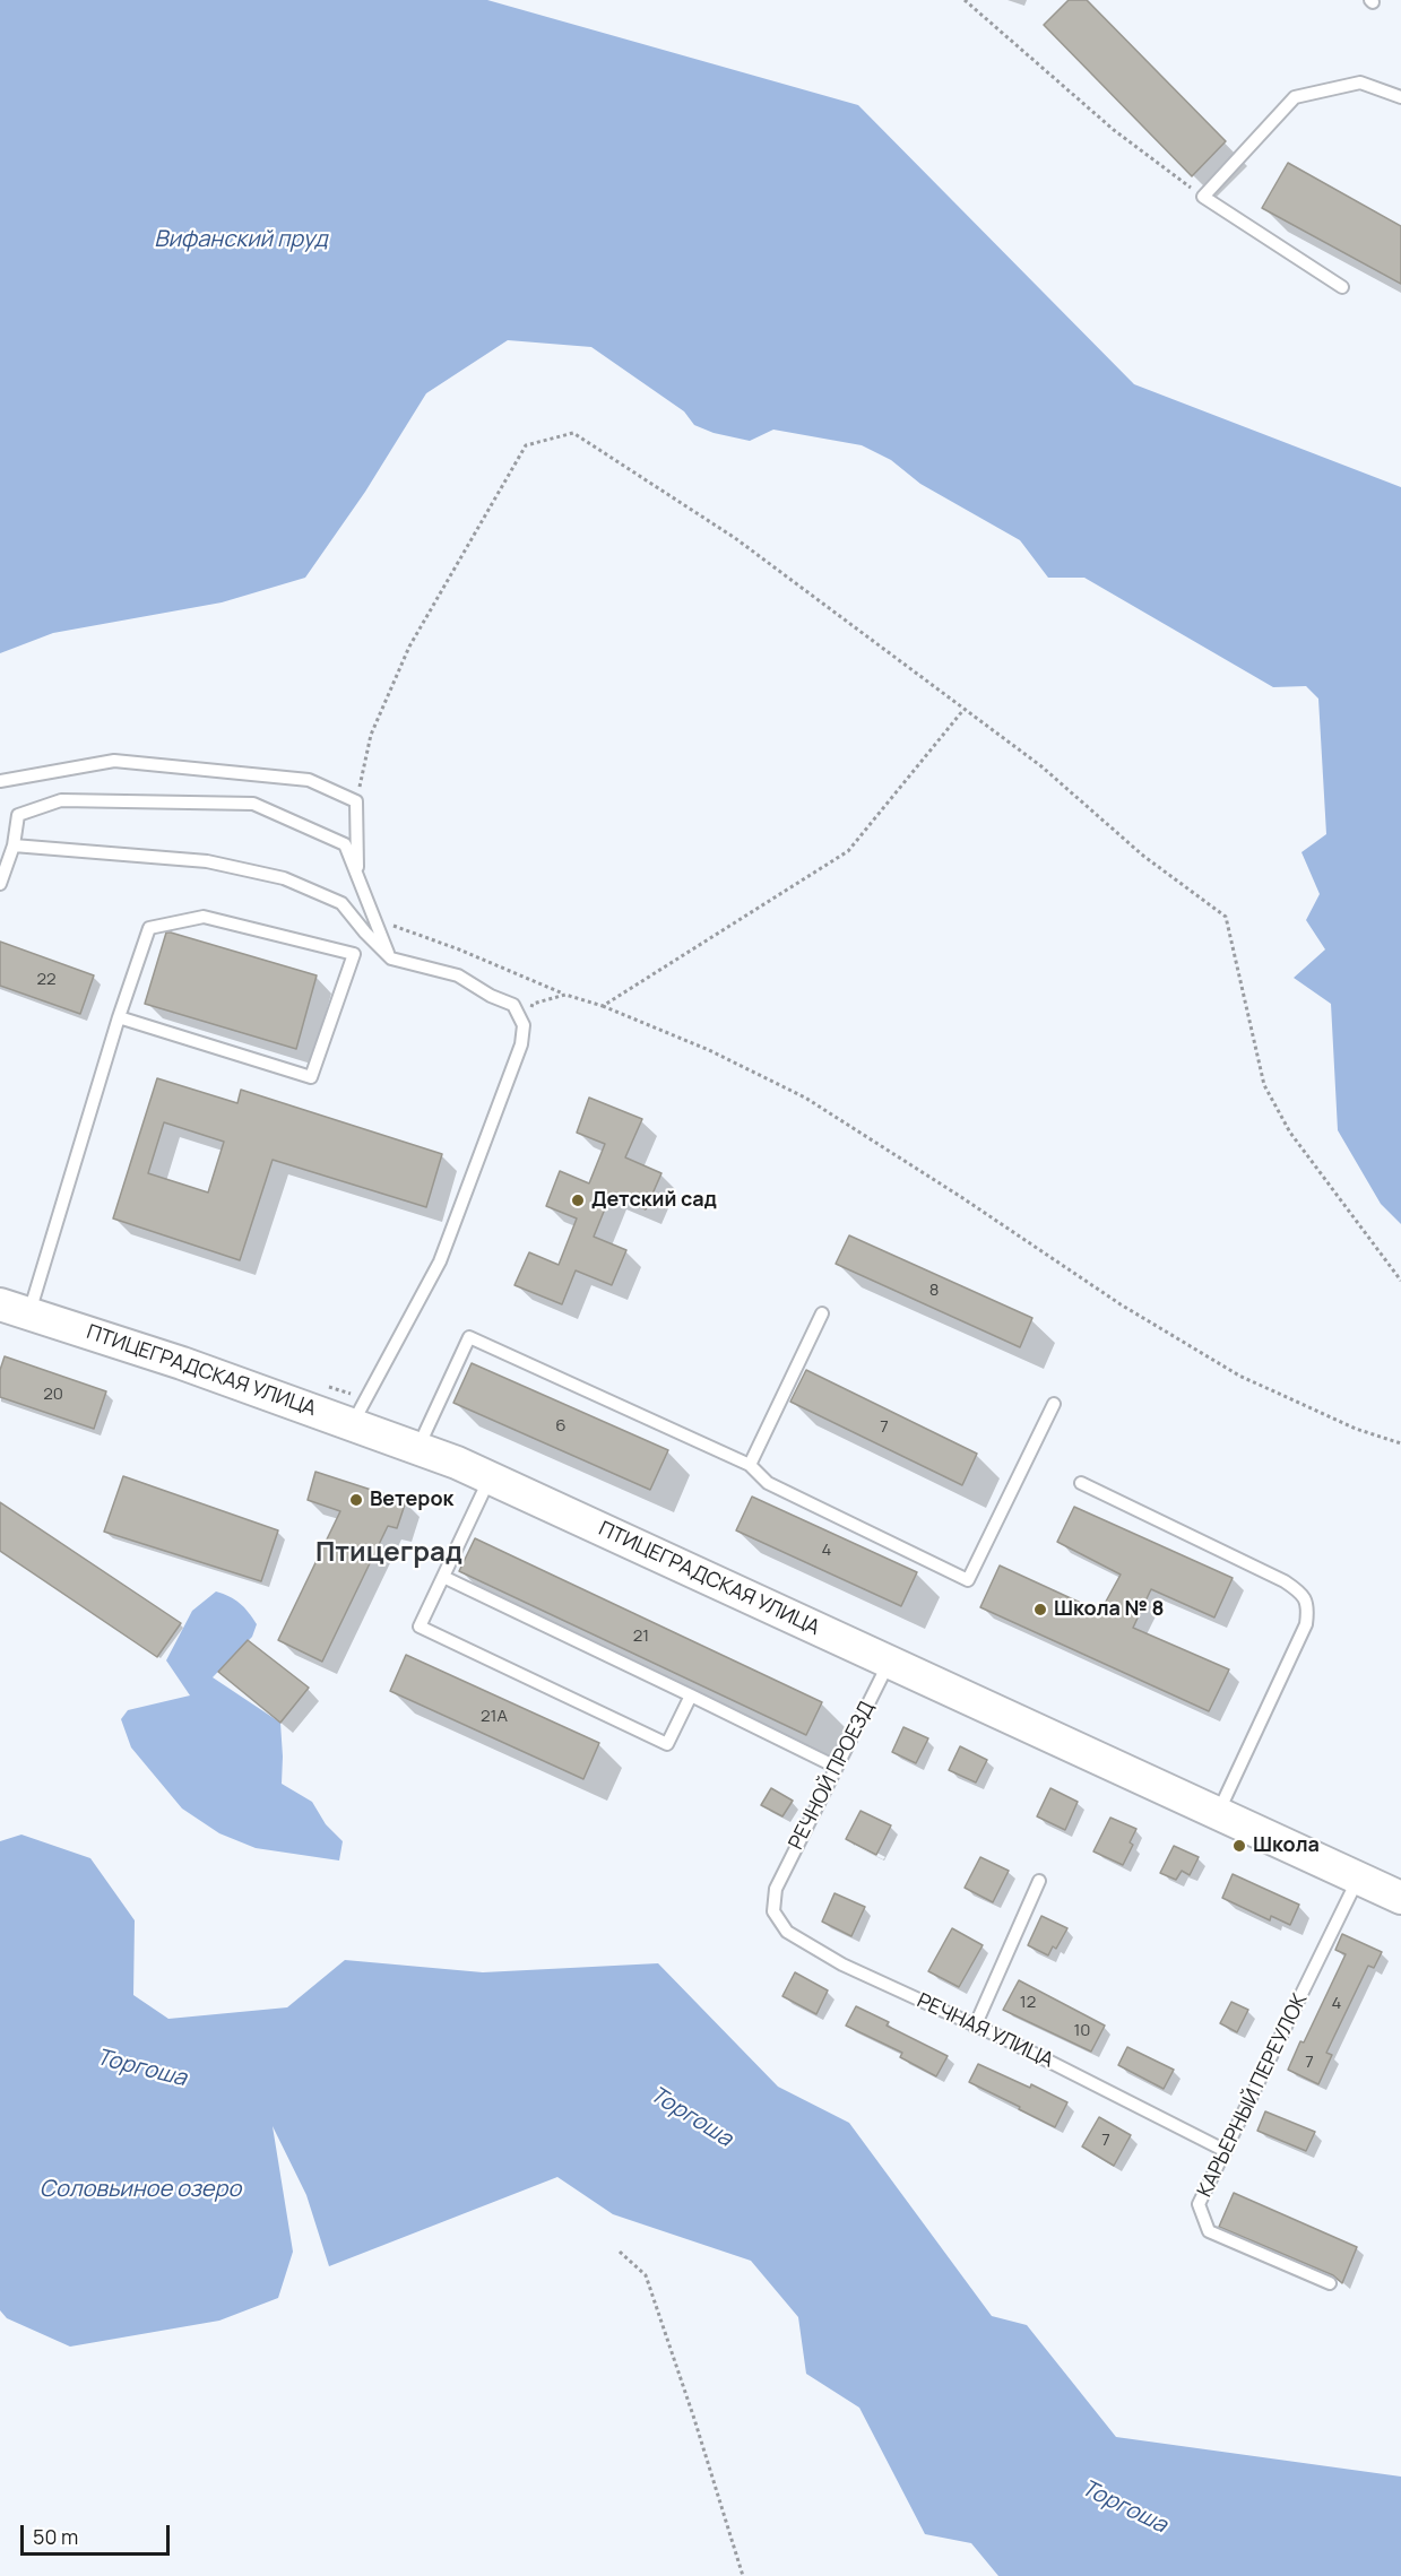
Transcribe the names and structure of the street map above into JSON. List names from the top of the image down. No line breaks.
{"streets":{"street":["ПТИЦЕГРАДСКАЯ УЛИЦА"],"lane":["РЕЧНОЙ ПРОЕЗД","РЕЧНАЯ УЛИЦА","КАРЬЕРНЫЙ ПЕРЕУЛОК"]},"crossings":[["ПТИЦЕГРАДСКАЯ УЛИЦА","РЕЧНОЙ ПРОЕЗД"],["ПТИЦЕГРАДСКАЯ УЛИЦА","КАРЬЕРНЫЙ ПЕРЕУЛОК"],["РЕЧНОЙ ПРОЕЗД","РЕЧНАЯ УЛИЦА"],["РЕЧНАЯ УЛИЦА","КАРЬЕРНЫЙ ПЕРЕУЛОК"]],"districts":["Птицеград"],"water":["Вифанский пруд","Торгоша","Соловьиное озеро"],"places":["Детский сад","Ветерок","Школа № 8","Школа"],"house_numbers":["22","8","20","6","7","4","21","21А","12","4","10","7","7"],"scale_bar":"50 m"}
